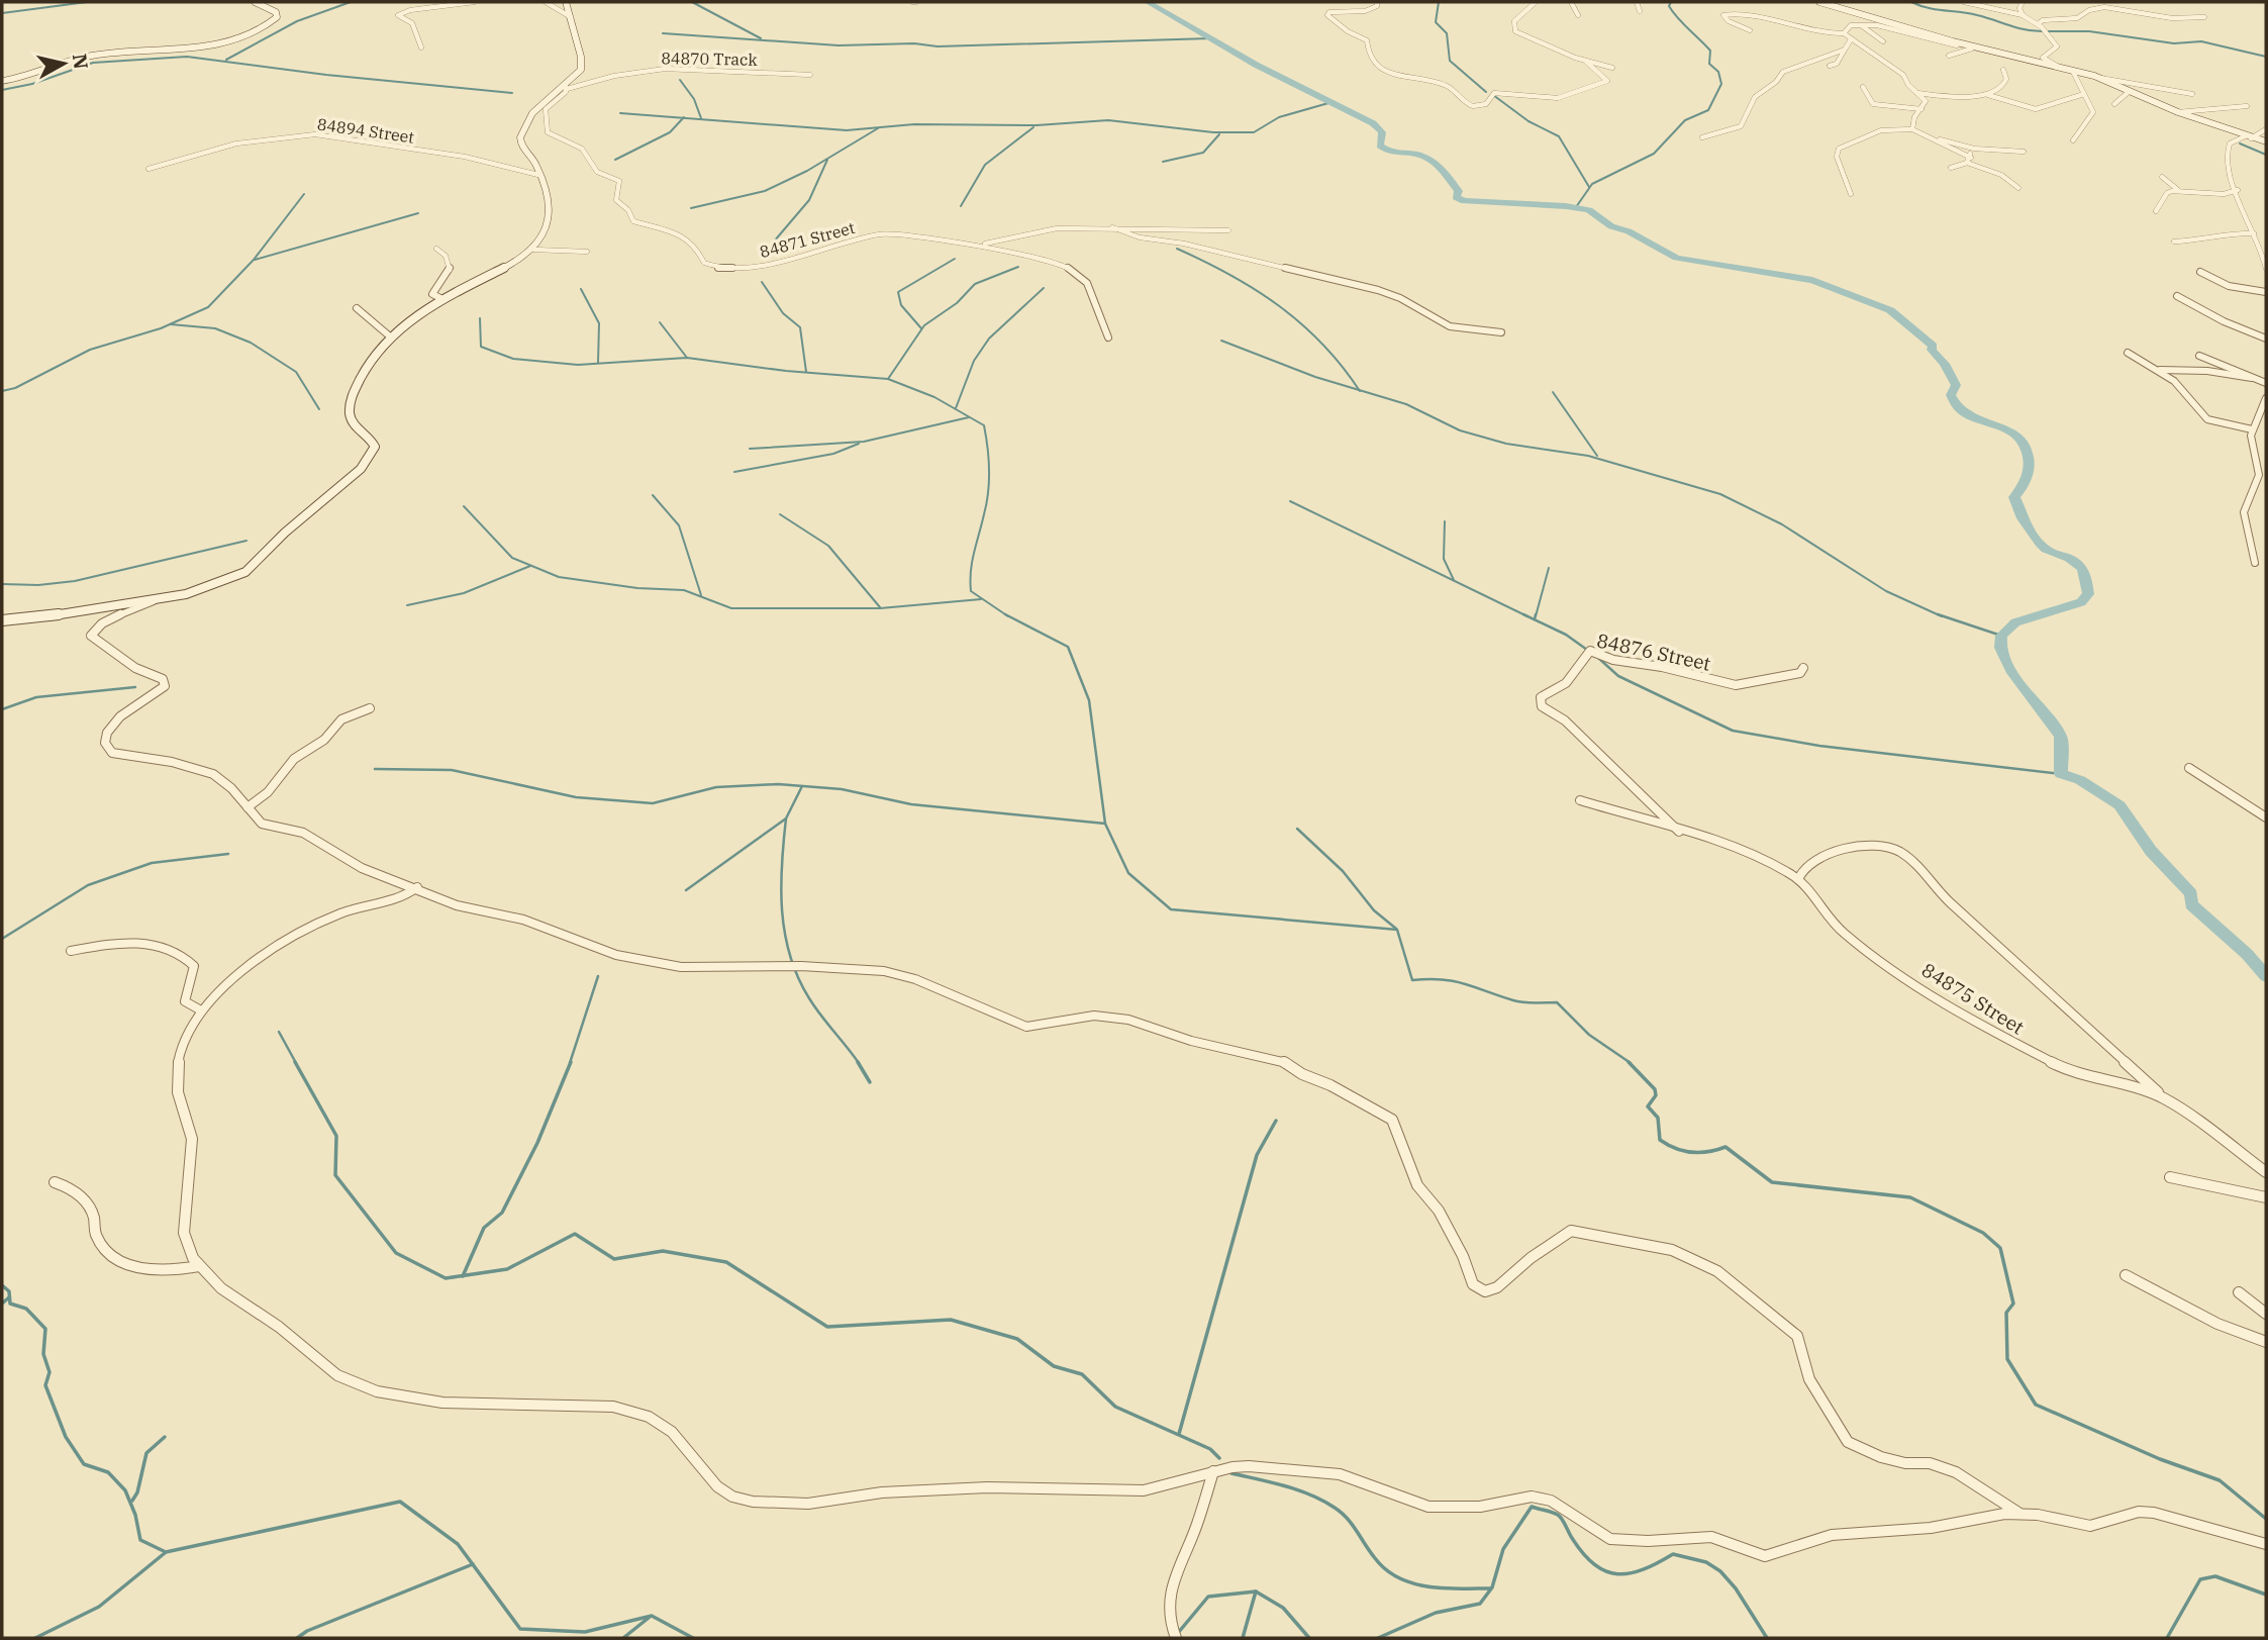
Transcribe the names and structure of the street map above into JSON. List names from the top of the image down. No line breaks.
{"streets":{"street":["84870 Track","84894 Street","84871 Street","84876 Street","84875 Street"]},"crossings":[["84870 Track","84871 Street"],["84876 Street","84875 Street"]],"north":"right"}
